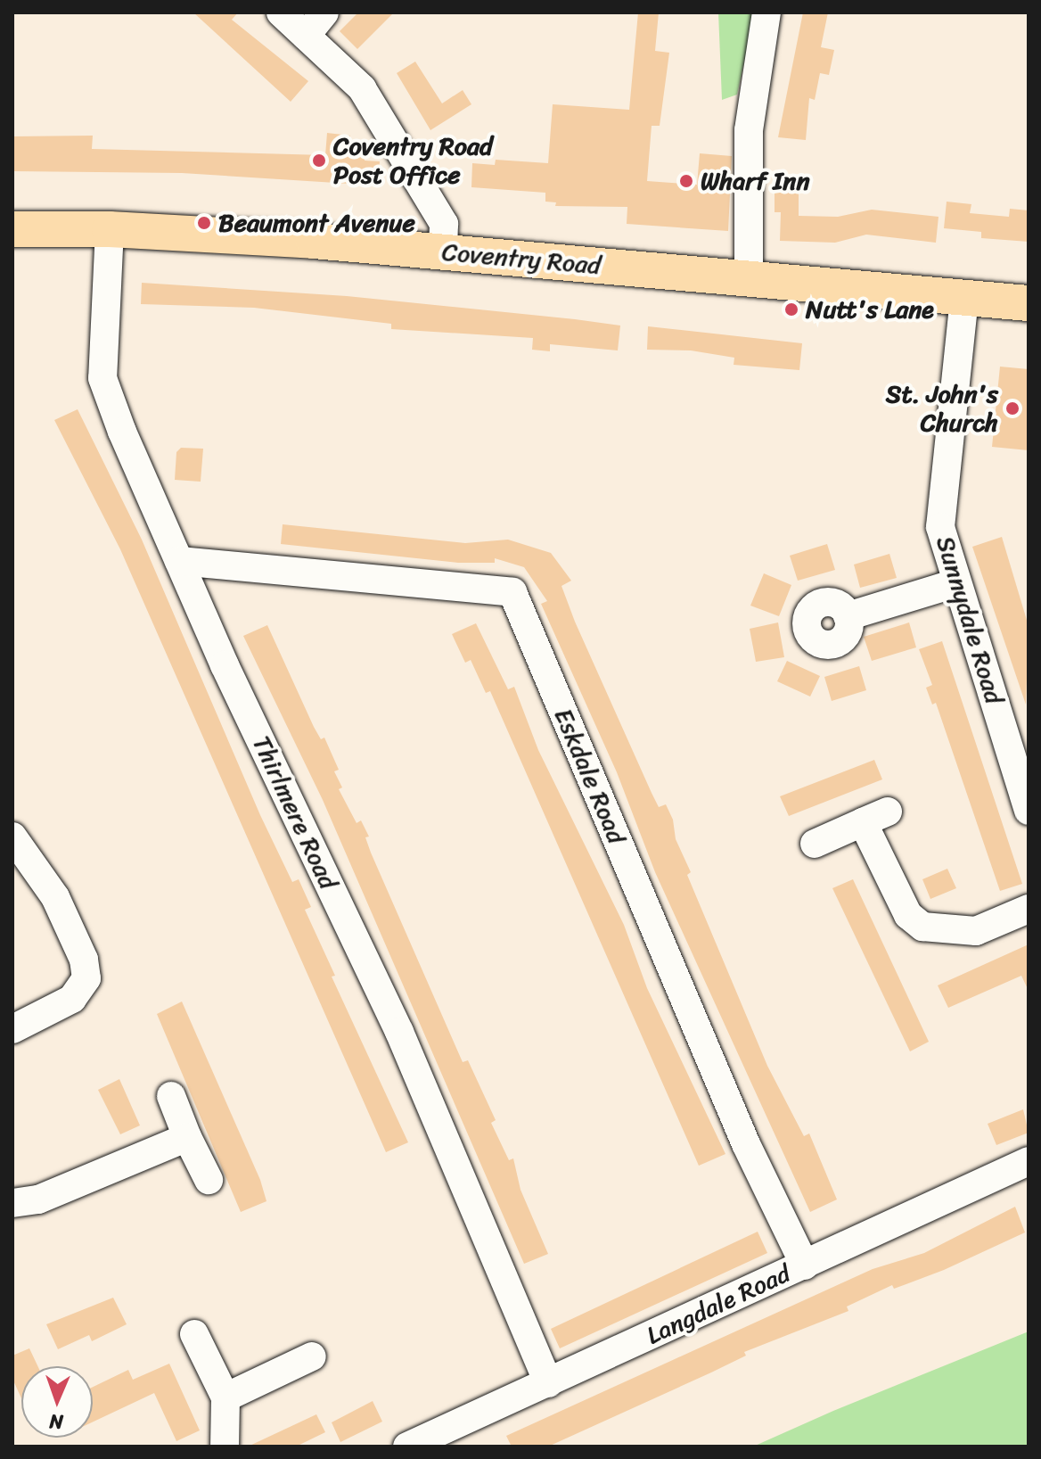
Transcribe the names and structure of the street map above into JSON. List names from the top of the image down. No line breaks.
{"streets":{"main road":["Coventry Road"],"street":["Sunnydale Road","Eskdale Road","Thirlmere Road","Langdale Road"]},"crossings":[["Coventry Road","Sunnydale Road"],["Coventry Road","Thirlmere Road"],["Eskdale Road","Thirlmere Road"],["Eskdale Road","Langdale Road"],["Thirlmere Road","Langdale Road"]],"places":["Coventry Road Post Office","Wharf Inn","Beaumont Avenue","Nutt's Lane","St. John's Church"],"north":"bottom"}
